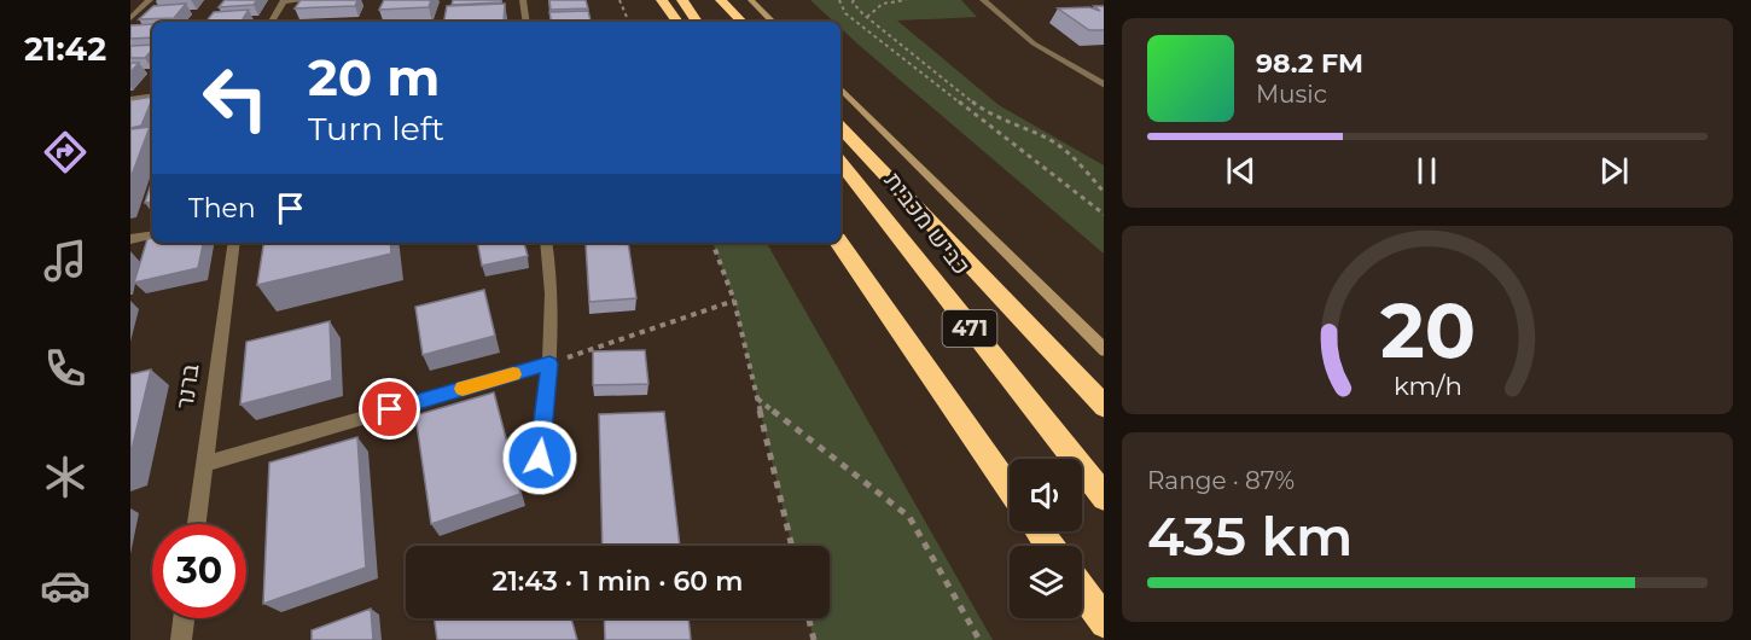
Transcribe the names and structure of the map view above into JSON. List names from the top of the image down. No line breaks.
{"streets":{"highway":["כביש מכבית","471"],"street":["ברנר"]},"page":{"tabs":"21:42","turn":["20 m","Turn left"],"song":["98.2 FM","Music"],"then":"Then","tile":["Range · 87%","435 km"],"limit":"30","trip":"21:43 · 1 min · 60 m","gauge":["20","km/h"]}}
